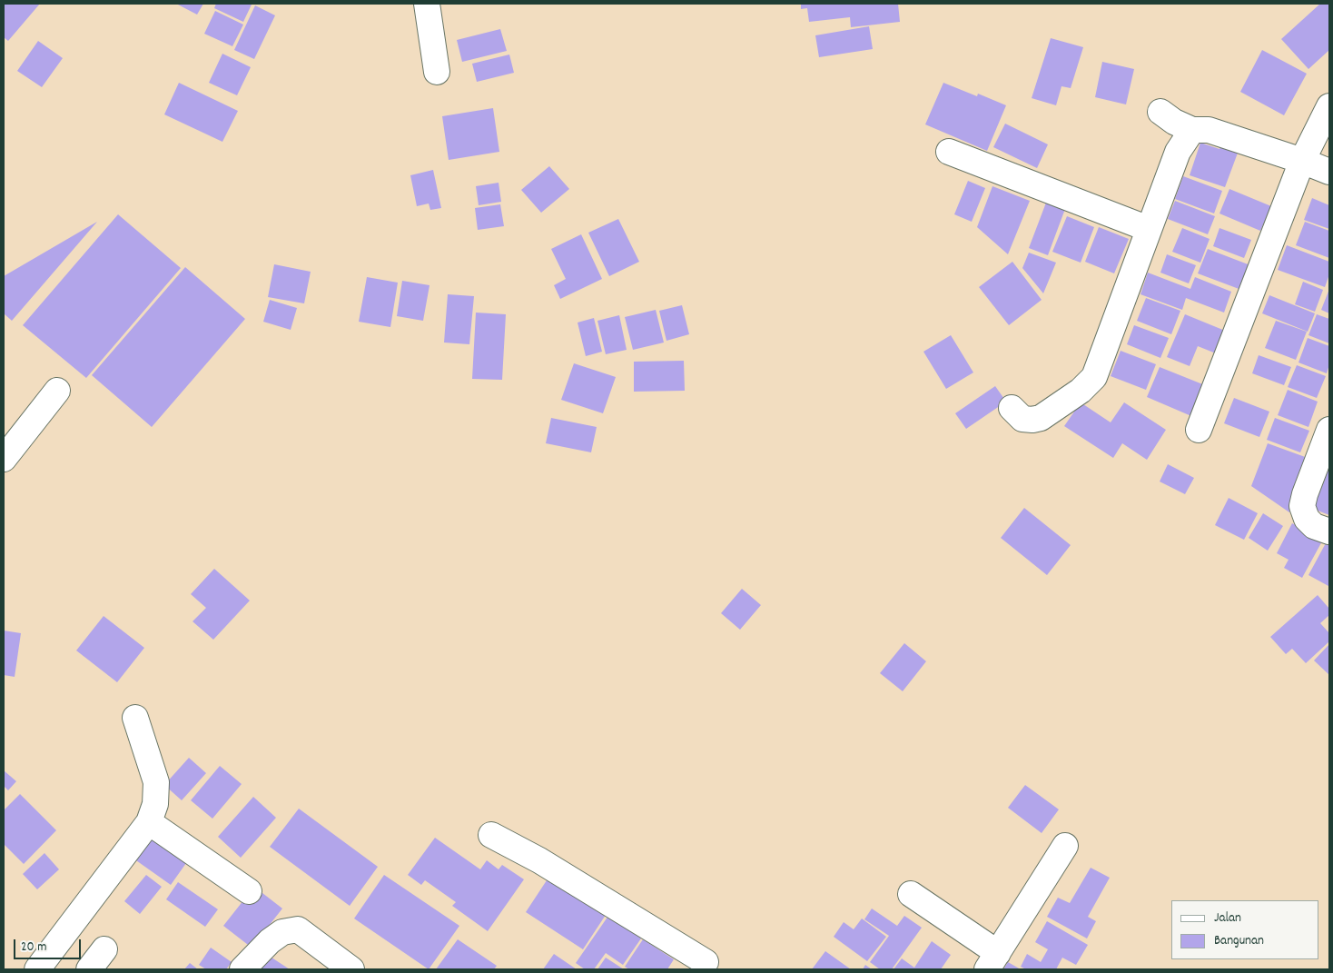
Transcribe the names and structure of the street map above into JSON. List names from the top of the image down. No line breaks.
{"legend":["Jalan","Bangunan"],"scale_bar":"20 m"}
